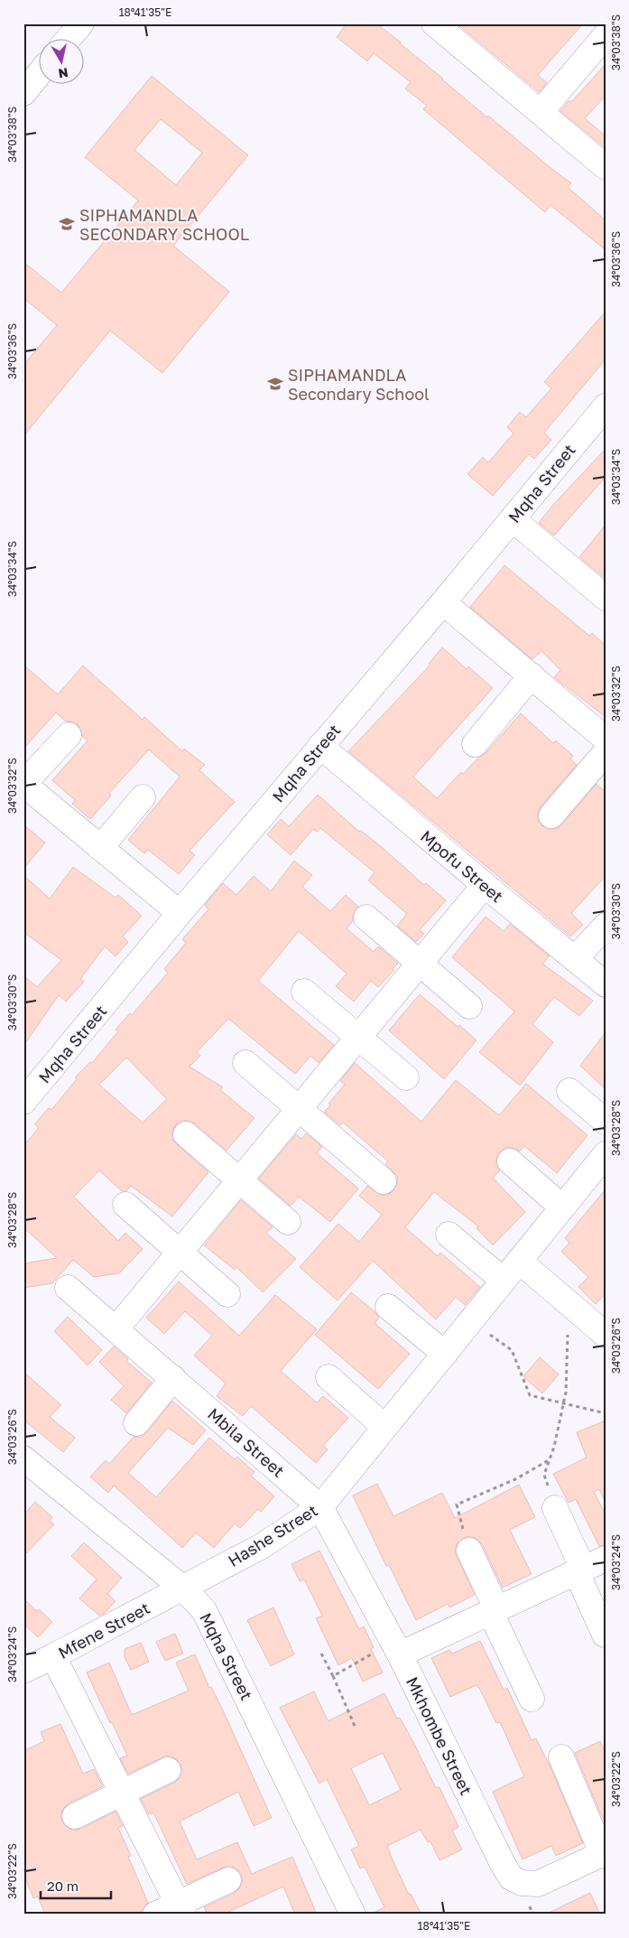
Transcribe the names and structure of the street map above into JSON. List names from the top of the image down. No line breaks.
{"streets":{"street":["Mqha Street","Mpofu Street","Mbila Street","Hashe Street","Mfene Street","Mkhombe Street"]},"crossings":[["Mqha Street","Mpofu Street"],["Mqha Street","Hashe Street"],["Mqha Street","Mfene Street"],["Mbila Street","Hashe Street"],["Mbila Street","Mkhombe Street"],["Hashe Street","Mfene Street"],["Hashe Street","Mkhombe Street"]],"places":{"school or university":["SIPHAMANDLA SECONDARY SCHOOL","SIPHAMANDLA Secondary School"]},"scale_bar":"20 m","north":"bottom","coordinates":["18°41'35\"E","34°03'38\"S","34°03'36\"S","34°03'34\"S","34°03'32\"S","34°03'30\"S","34°03'28\"S","34°03'26\"S","34°03'24\"S","34°03'22\"S"]}
